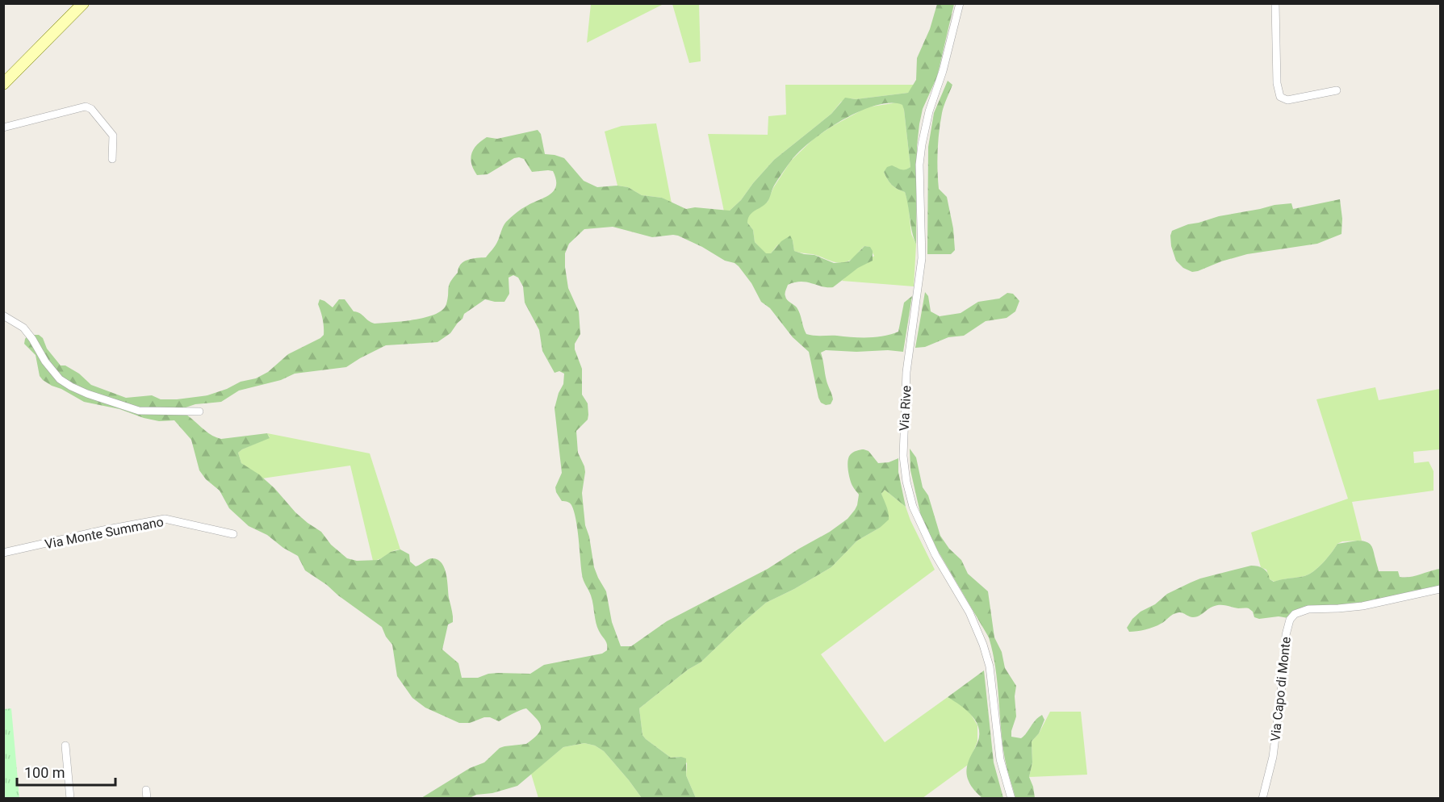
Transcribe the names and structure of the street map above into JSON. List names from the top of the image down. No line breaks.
{"streets":{"street":["Via Rive","Via Monte Summano","Via Capo di Monte"]},"scale_bar":"100 m"}
